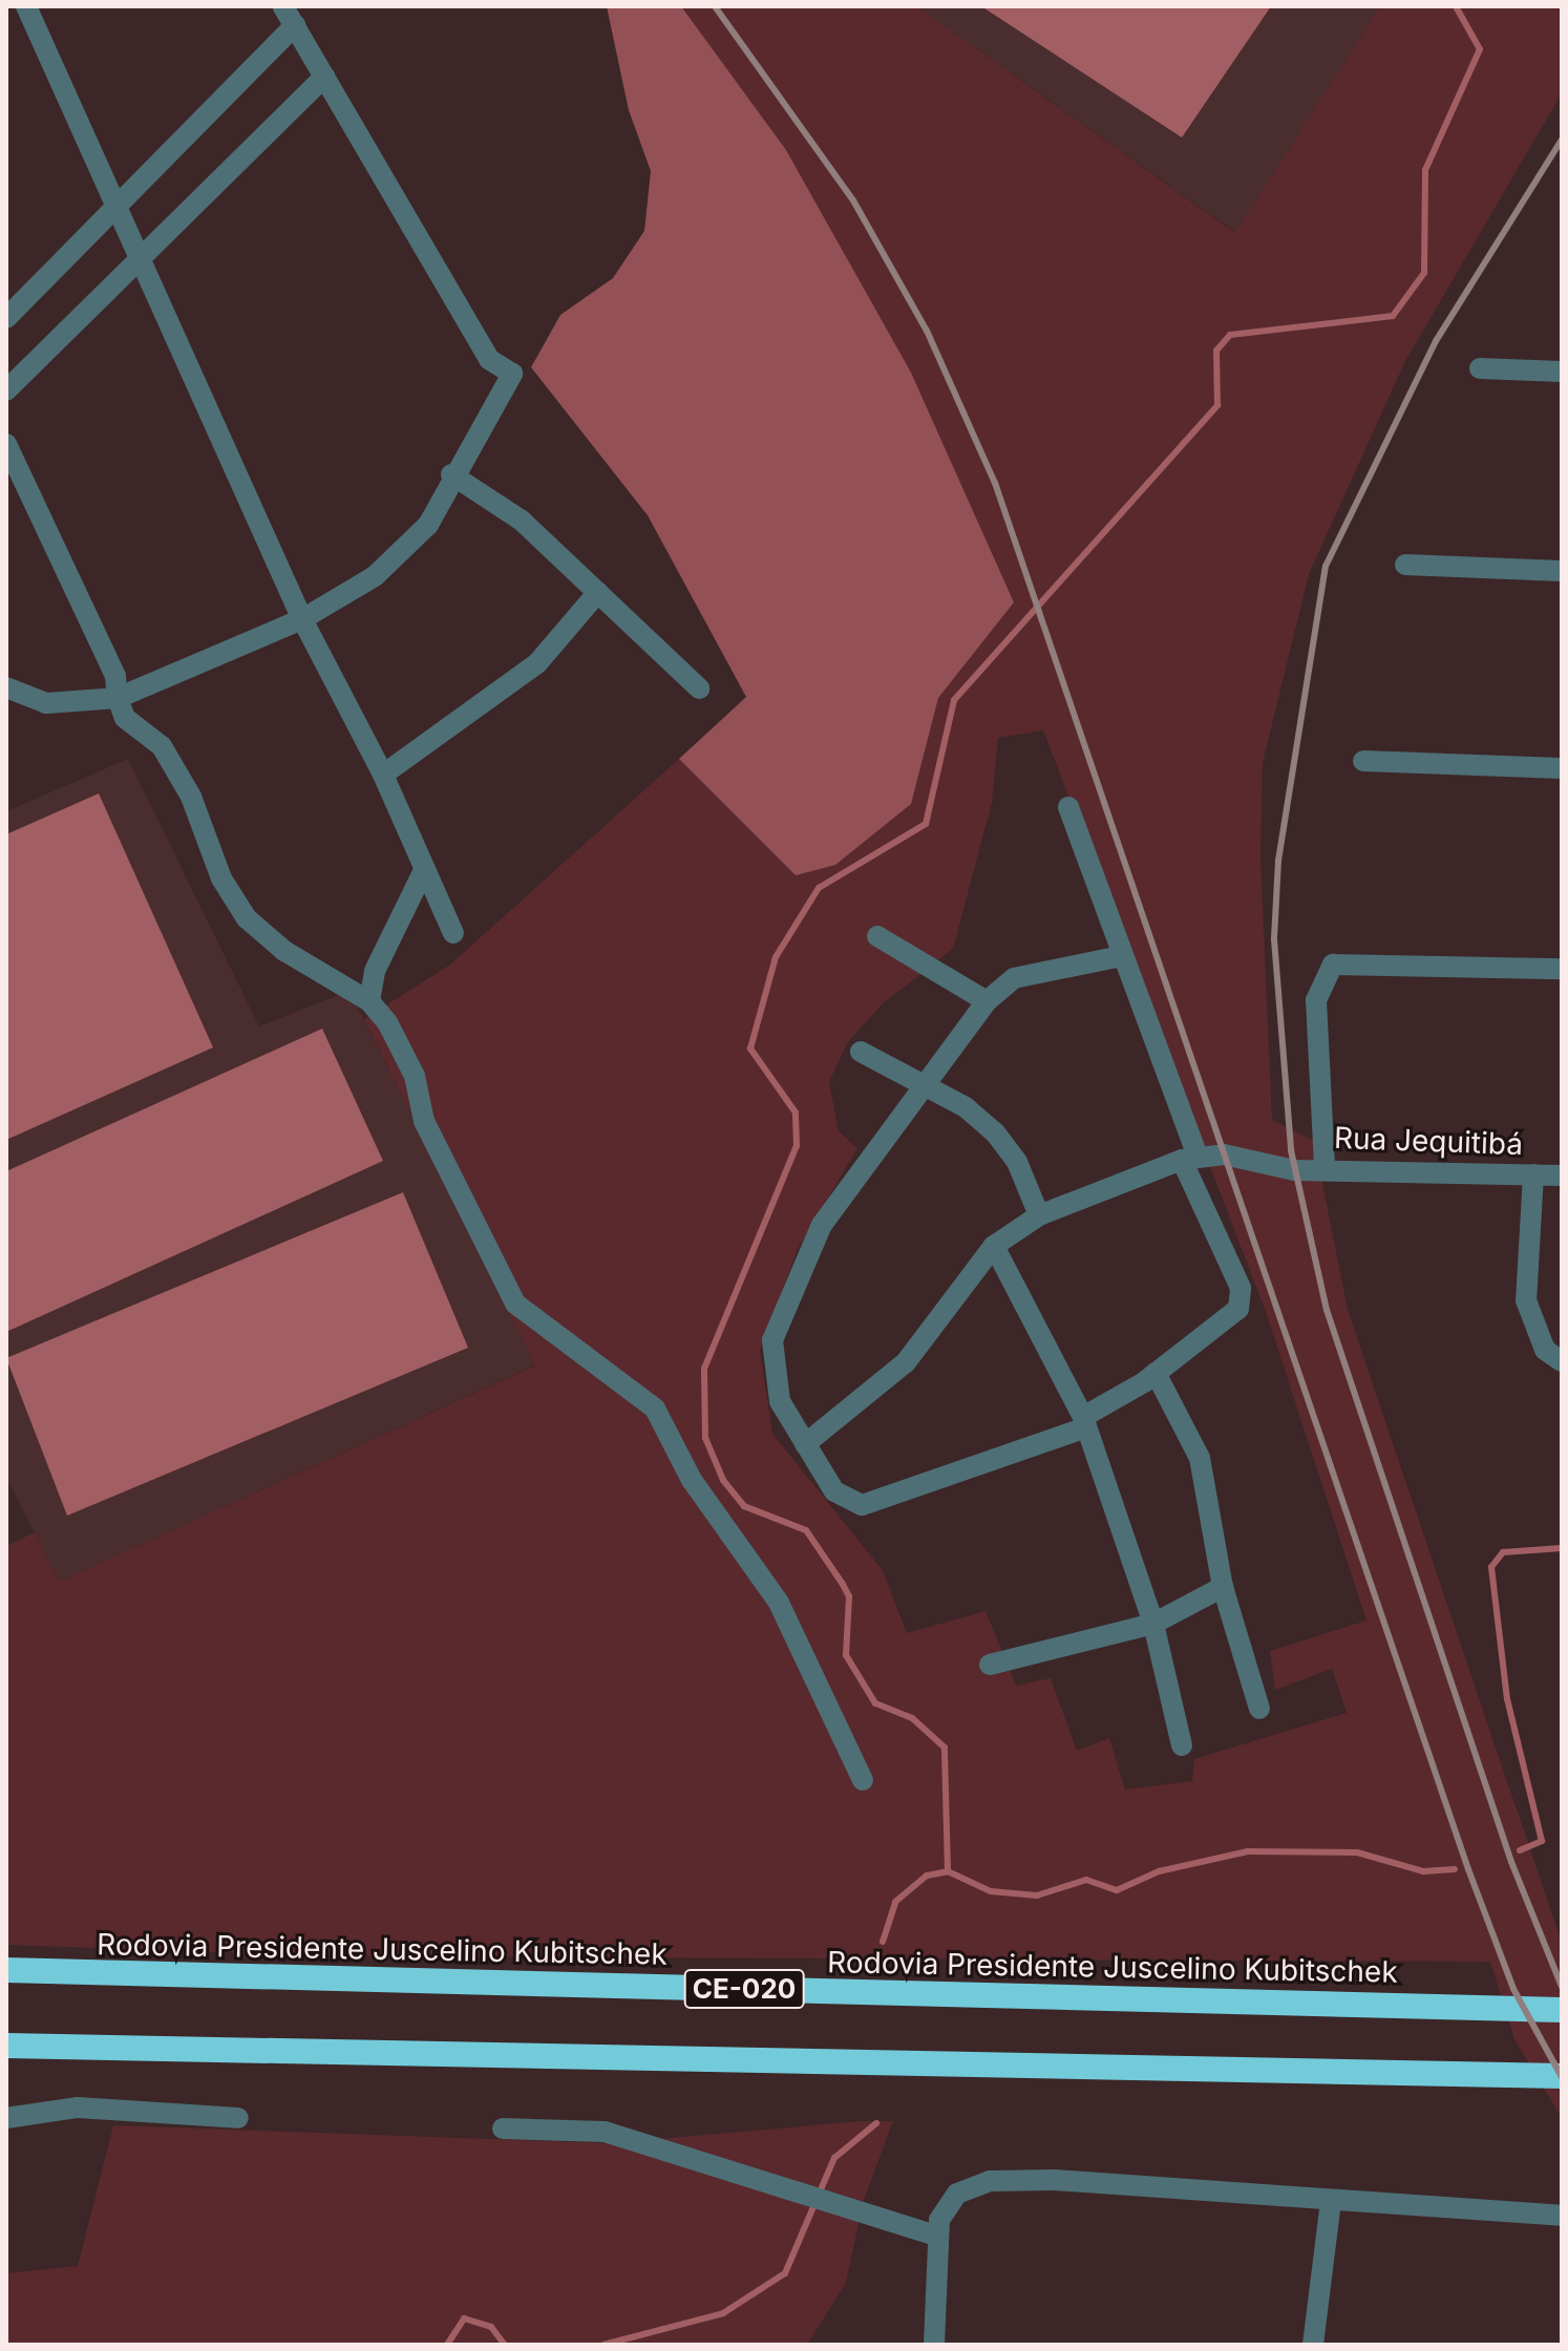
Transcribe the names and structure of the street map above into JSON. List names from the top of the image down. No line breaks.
{"streets":{"highway":["Rodovia Presidente Juscelino Kubitschek","CE-020"],"street":["Rua Jequitibá"]}}
